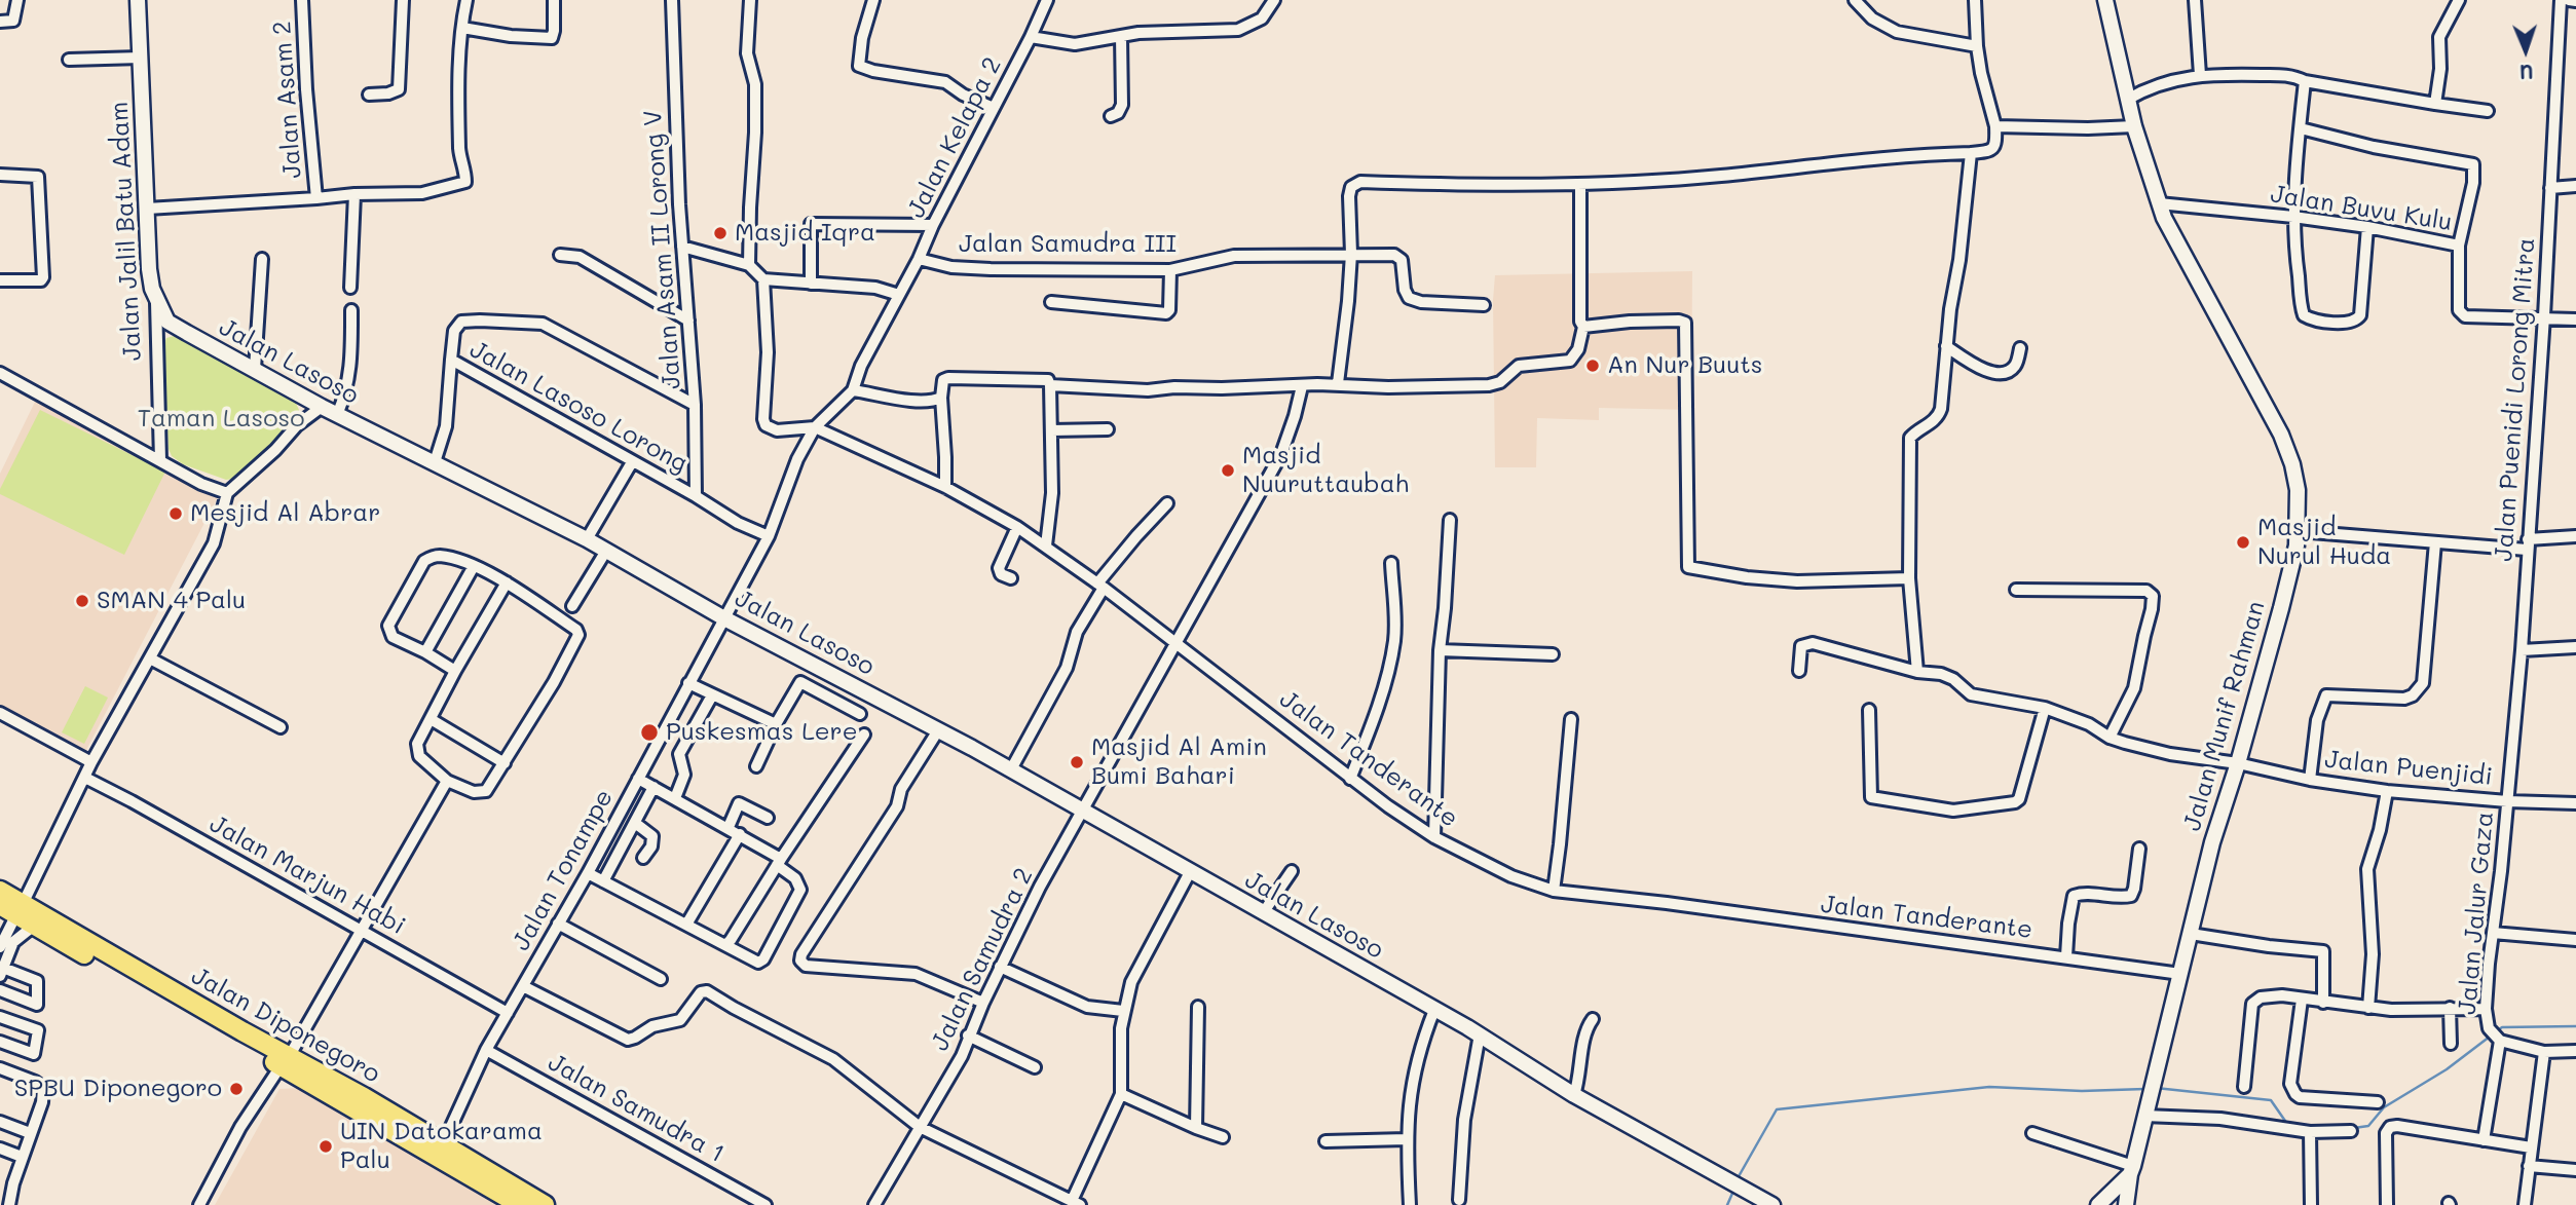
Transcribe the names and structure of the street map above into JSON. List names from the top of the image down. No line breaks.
{"streets":{"highway":["Jalan Diponegoro"],"street":["Jalan Asam 2","Jalan Kelapa 2","Jalan Buvu Kulu","Jalan Jalil Batu Adam","Jalan Samudra III","Jalan Asam II Lorong V","Jalan Lasoso","Jalan Puenidi Lorong Mitra","Jalan Lasoso Lorong","Jalan Munif Rahman","Jalan Tanderante","Jalan Puenjidi","Jalan Tonampe","Jalan Marjun Habi","Jalan Jalur Gaza","Jalan Samudra 2","Jalan Samudra 1"]},"crossings":[["Jalan Asam 2","Jalan Jalil Batu Adam"],["Jalan Kelapa 2","Jalan Samudra III"],["Jalan Kelapa 2","Jalan Lasoso"],["Jalan Kelapa 2","Jalan Lasoso Lorong"],["Jalan Kelapa 2","Jalan Tanderante"],["Jalan Kelapa 2","Jalan Tonampe"],["Jalan Buvu Kulu","Jalan Puenidi Lorong Mitra"],["Jalan Buvu Kulu","Jalan Munif Rahman"],["Jalan Jalil Batu Adam","Jalan Lasoso"],["Jalan Asam II Lorong V","Jalan Lasoso Lorong"],["Jalan Lasoso","Jalan Lasoso Lorong"],["Jalan Lasoso","Jalan Tonampe"],["Jalan Lasoso","Jalan Samudra 2"],["Jalan Puenidi Lorong Mitra","Jalan Puenjidi"],["Jalan Puenidi Lorong Mitra","Jalan Jalur Gaza"],["Jalan Munif Rahman","Jalan Tanderante"],["Jalan Munif Rahman","Jalan Puenjidi"],["Jalan Puenjidi","Jalan Jalur Gaza"],["Jalan Tonampe","Jalan Marjun Habi"],["Jalan Tonampe","Jalan Diponegoro"],["Jalan Tonampe","Jalan Samudra 1"]],"parks":["Taman Lasoso"],"places":["Masjid Iqra","An Nur Buuts","Masjid Nuuruttaubah","Mesjid Al Abrar","Masjid Nurul Huda","SMAN 4 Palu","Puskesmas Lere","Masjid Al Amin Bumi Bahari","SPBU Diponegoro","UIN Datokarama Palu"],"north":"bottom"}
